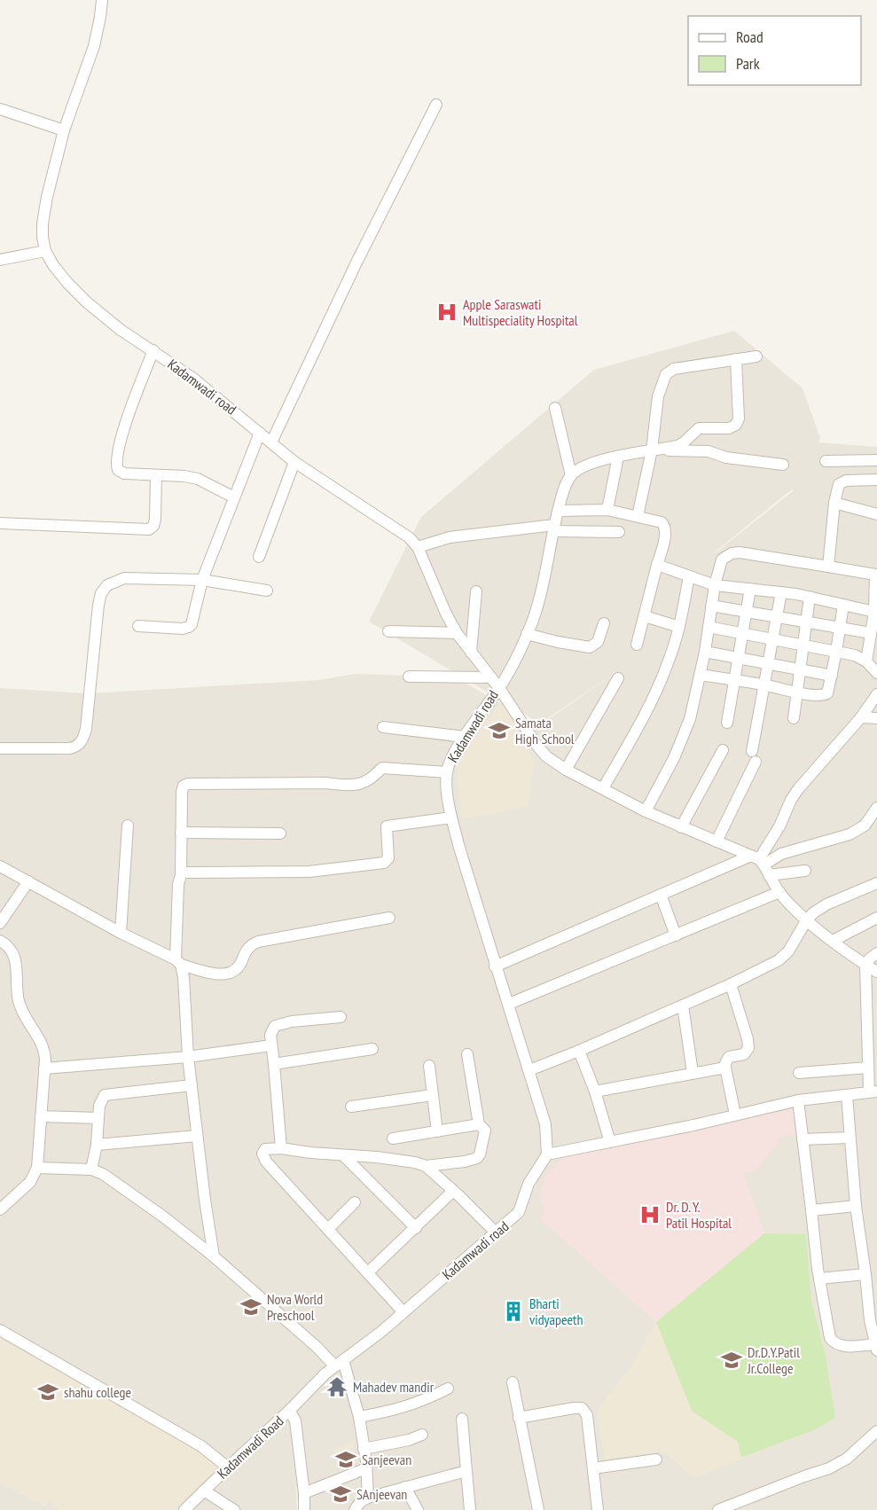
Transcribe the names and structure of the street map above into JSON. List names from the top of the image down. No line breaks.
{"streets":{"street":["Kadamwadi road","Kadamwadi Road"]},"crossings":[["Kadamwadi road","Kadamwadi Road"]],"places":{"hospital":["Apple Saraswati Multispeciality Hospital","Dr. D. Y. Patil Hospital"],"school or university":["Samata High School","Nova World Preschool","Dr.D.Y.Patil Jr.College","shahu college","Sanjeevan","SAnjeevan"],"building":["Bharti vidyapeeth"],"temple":["Mahadev mandir"]},"legend":["Road","Park"]}
